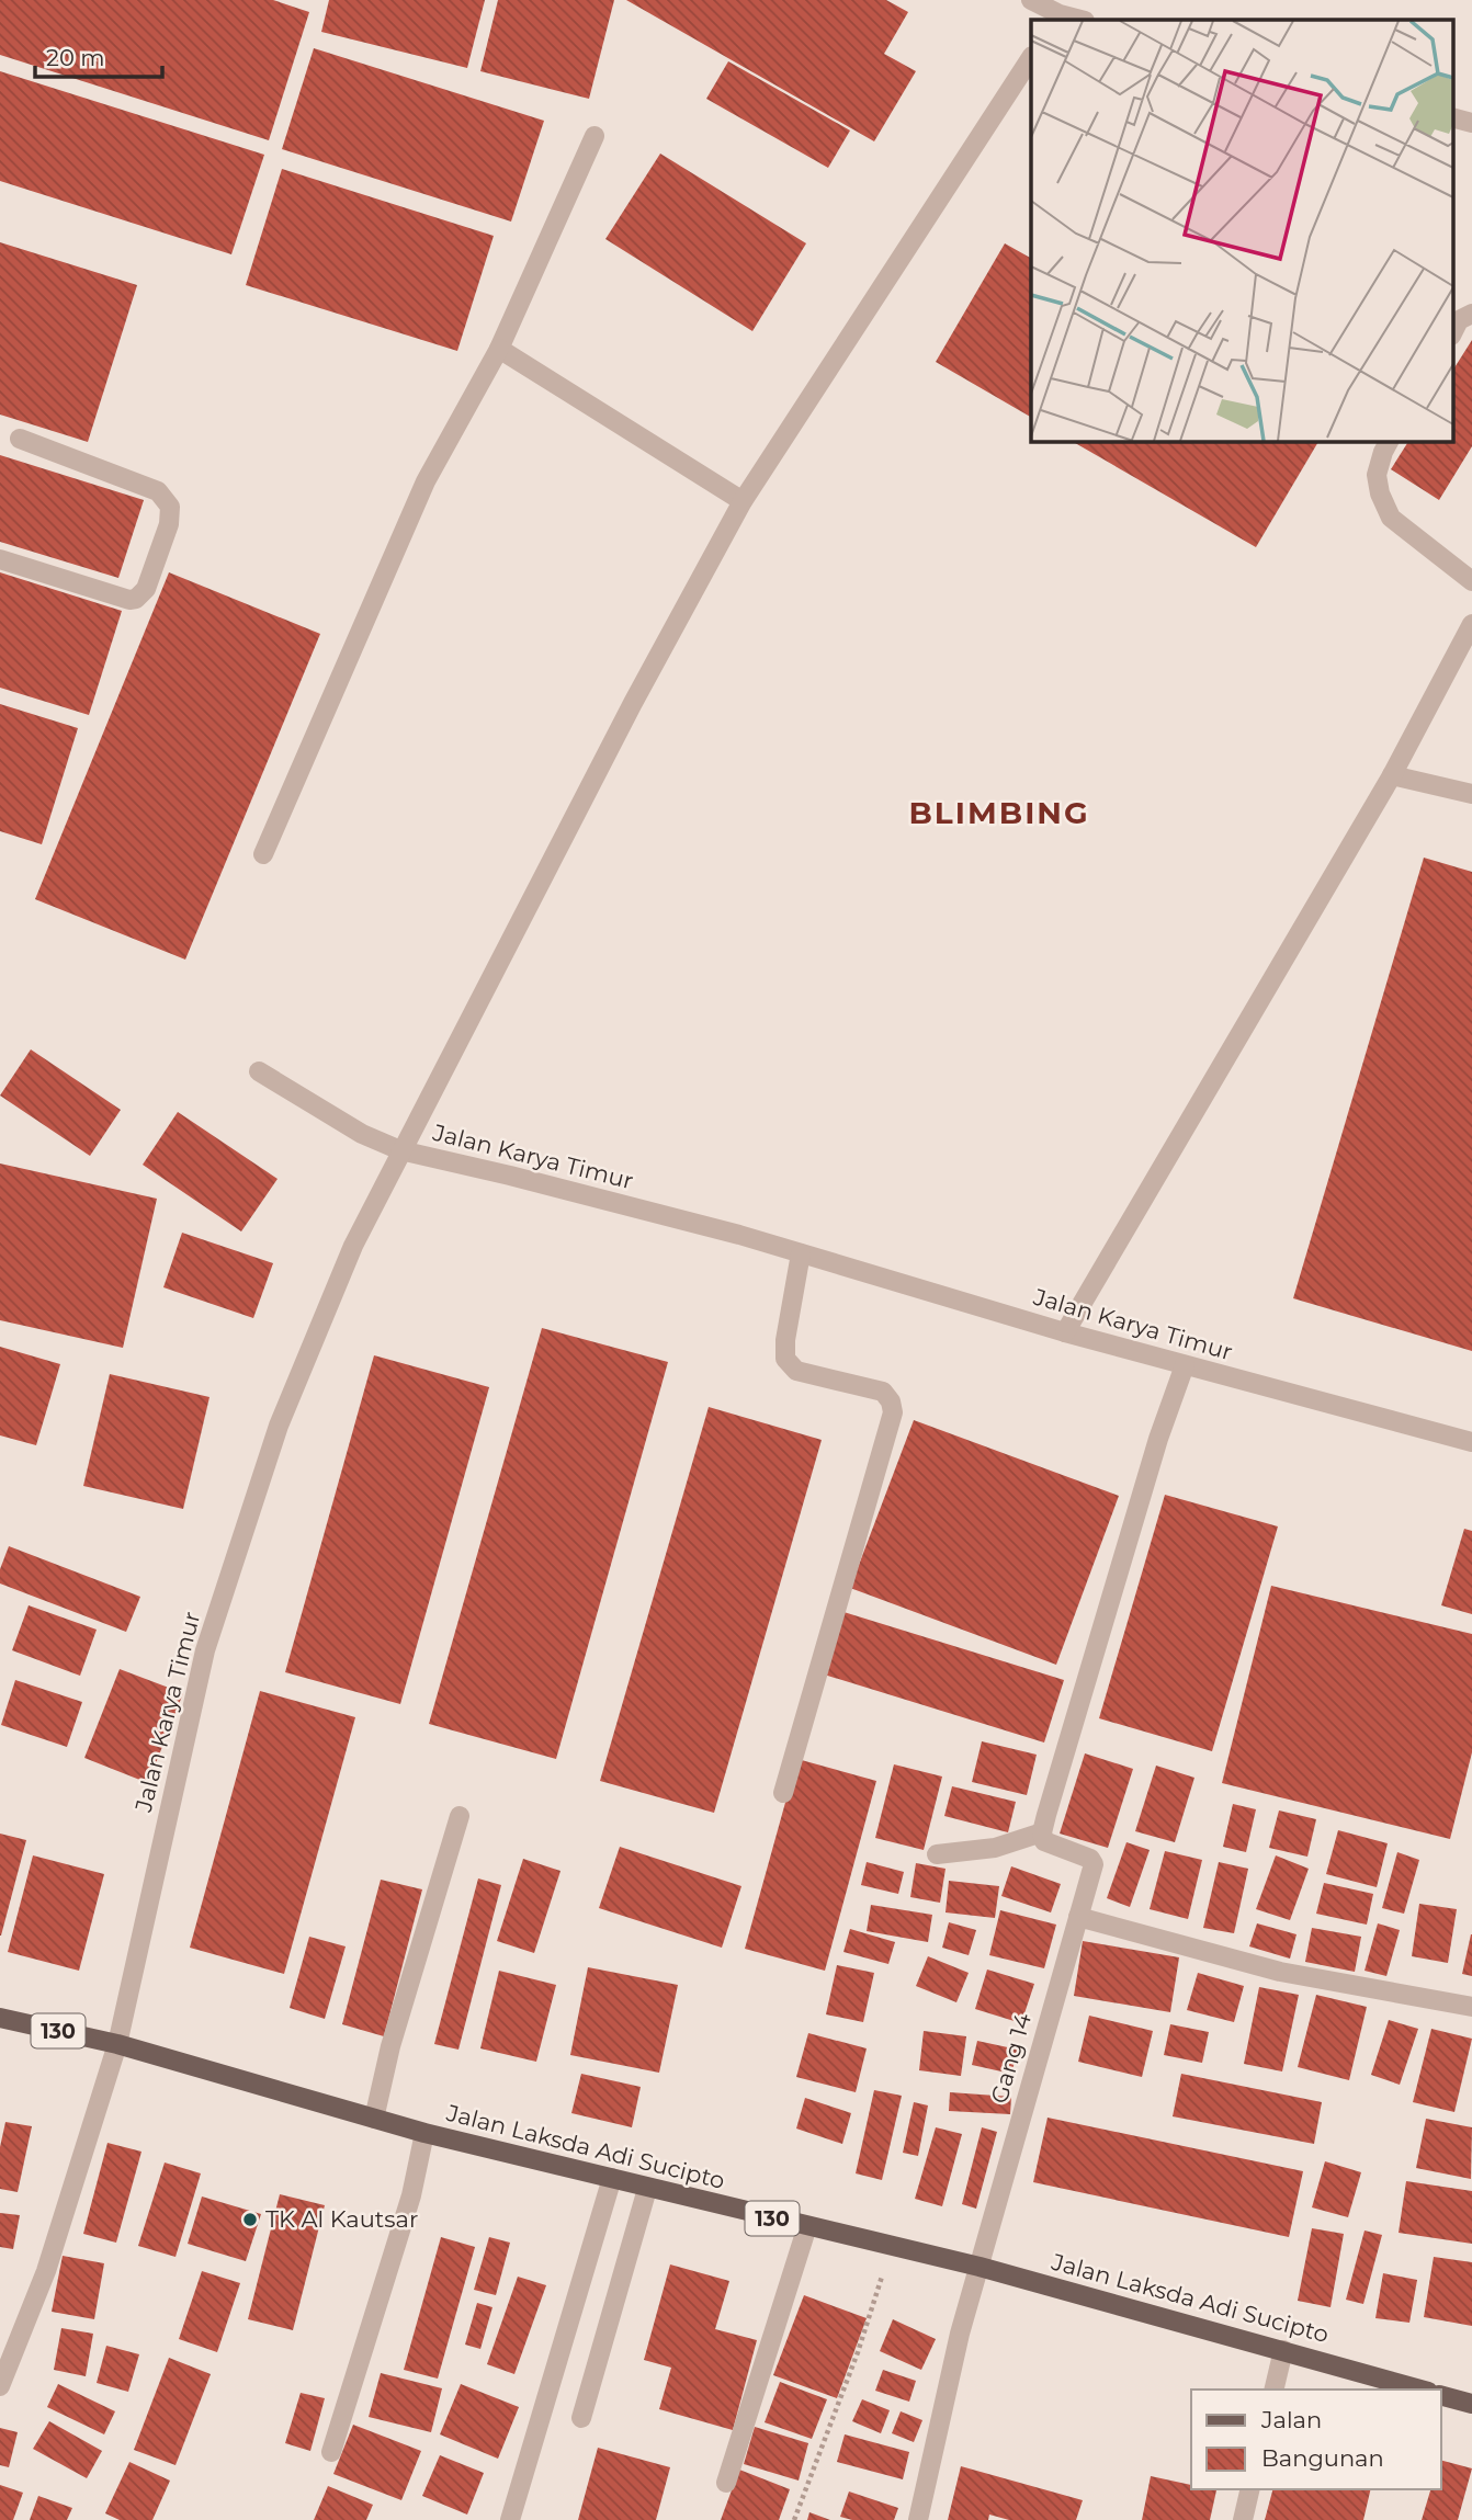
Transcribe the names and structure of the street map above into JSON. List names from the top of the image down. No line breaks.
{"streets":{"main road":["130","Jalan Laksda Adi Sucipto"],"street":["Jalan Karya Timur","Gang 14"]},"crossings":[["Jalan Karya Timur","Jalan Laksda Adi Sucipto"],["Gang 14","Jalan Laksda Adi Sucipto"]],"districts":["BLIMBING"],"places":["TK Al Kautsar"],"legend":["Jalan","Bangunan"],"scale_bar":"20 m"}
